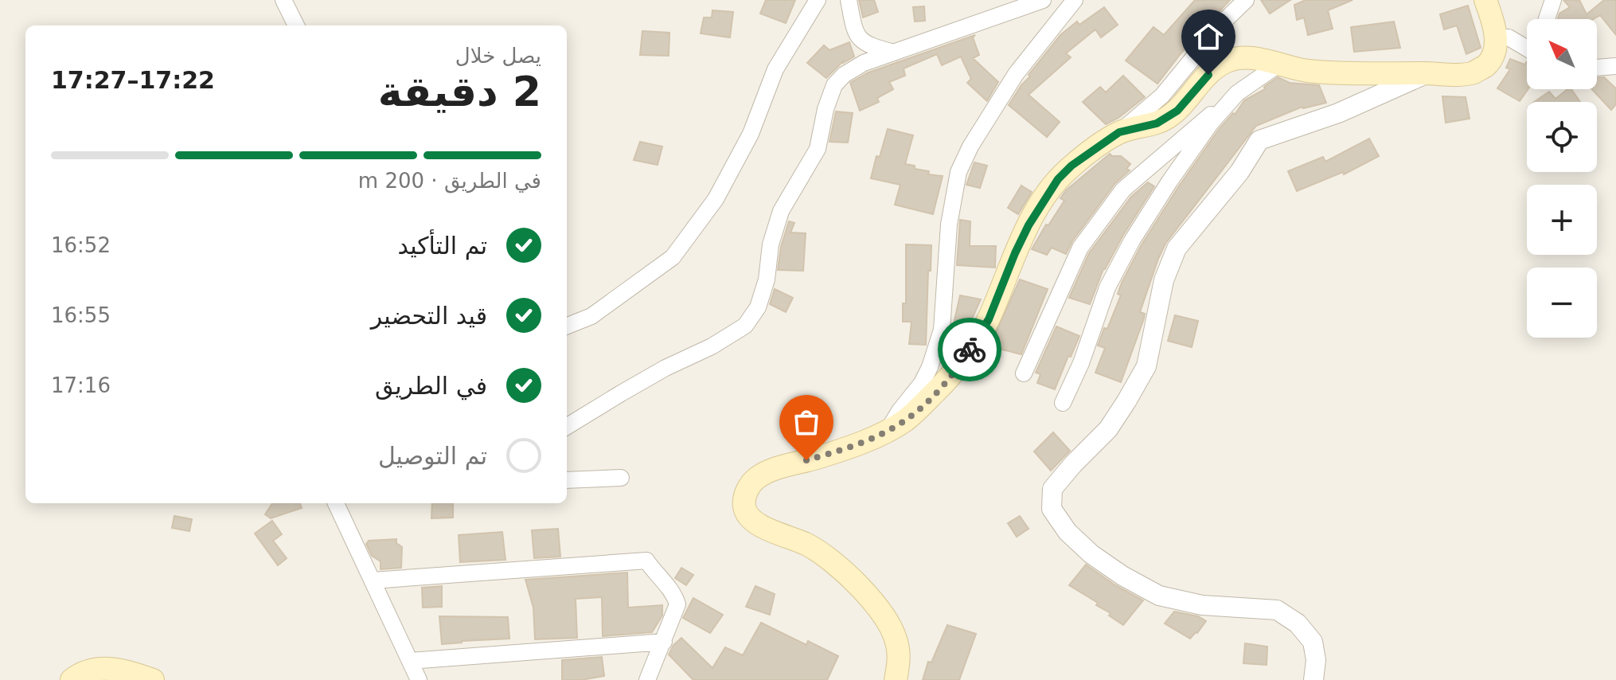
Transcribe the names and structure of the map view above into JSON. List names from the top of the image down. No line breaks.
{"north":"top left","page":{"map_buttons":["+","−"],"heading":["2 دقيقة","يصل خلال","17:22–17:27"],"bar":"في الطريق · 200 m","list":[["تم التأكيد","16:52"],["قيد التحضير","16:55"],["في الطريق","17:16"],"تم التوصيل"]}}
